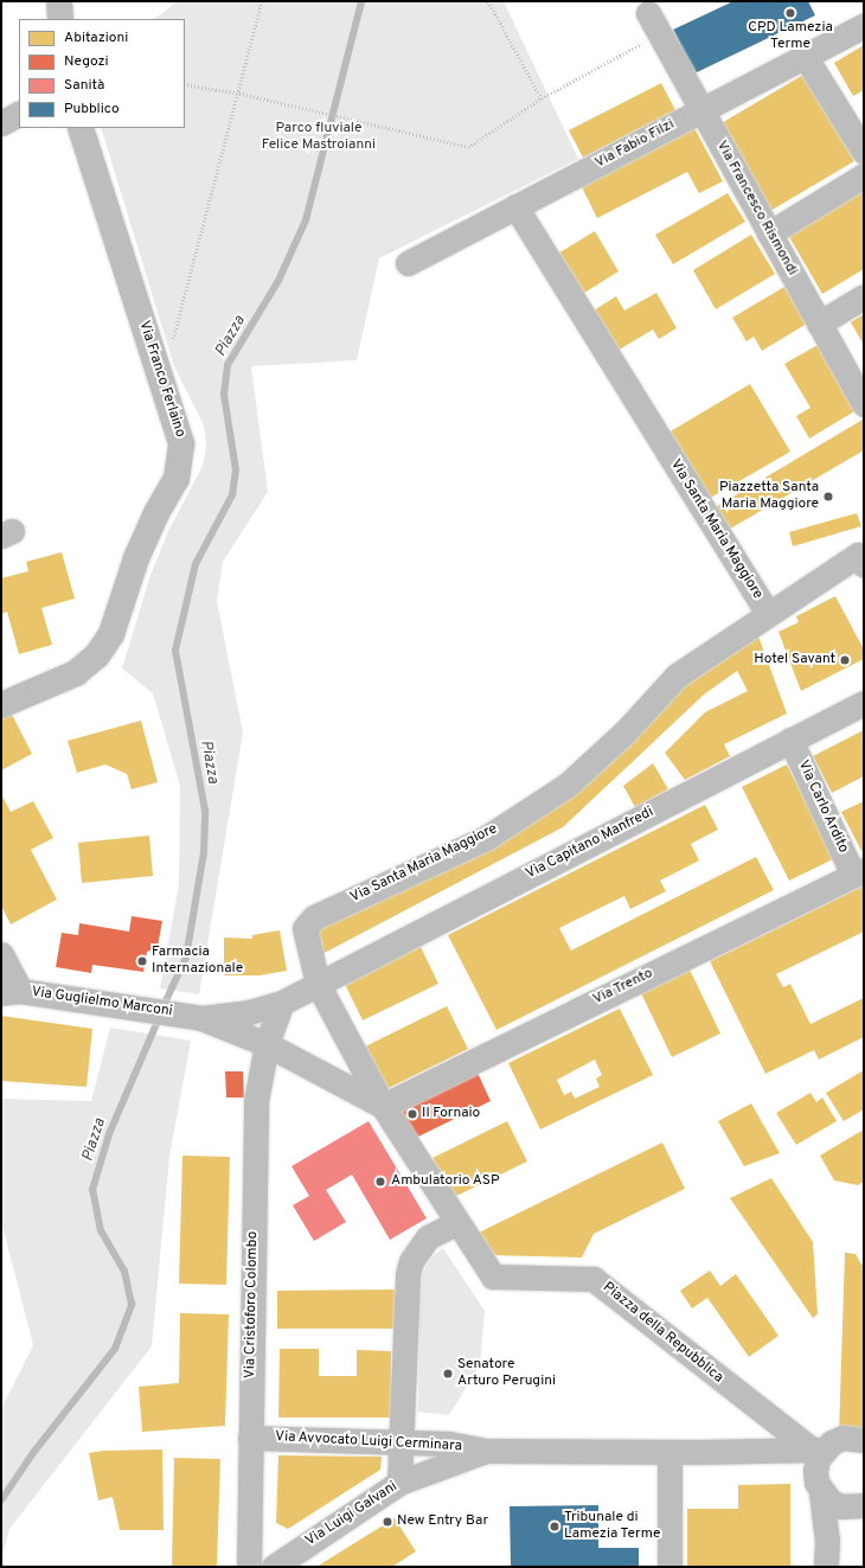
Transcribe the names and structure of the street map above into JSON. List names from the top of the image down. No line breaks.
{"streets":{"main road":["Via Franco Ferlaino"],"street":["Via Fabio Filzi","Via Francesco Rismondi","Via Santa Maria Maggiore","Via Carlo Ardito","Via Capitano Manfredi","Via Trento","Via Guglielmo Marconi","Via Cristoforo Colombo","Piazza della Repubblica","Via Avvocato Luigi Cerminara","Via Luigi Galvani"]},"crossings":[["Via Fabio Filzi","Via Francesco Rismondi"],["Via Fabio Filzi","Via Santa Maria Maggiore"],["Via Santa Maria Maggiore","Via Capitano Manfredi"],["Via Carlo Ardito","Via Capitano Manfredi"],["Via Carlo Ardito","Via Trento"],["Via Capitano Manfredi","Via Guglielmo Marconi"],["Via Capitano Manfredi","Via Cristoforo Colombo"],["Via Cristoforo Colombo","Via Avvocato Luigi Cerminara"],["Via Avvocato Luigi Cerminara","Via Luigi Galvani"]],"water":["Piazza"],"parks":["Parco fluviale Felice Mastroianni"],"places":["CPD Lamezia Terme","Piazzetta Santa Maria Maggiore","Hotel Savant","Farmacia Internazionale","Il Fornaio","Ambulatorio ASP","Senatore Arturo Perugini","New Entry Bar","Tribunale di Lamezia Terme"],"legend":["Abitazioni","Negozi","Sanità","Pubblico"]}
